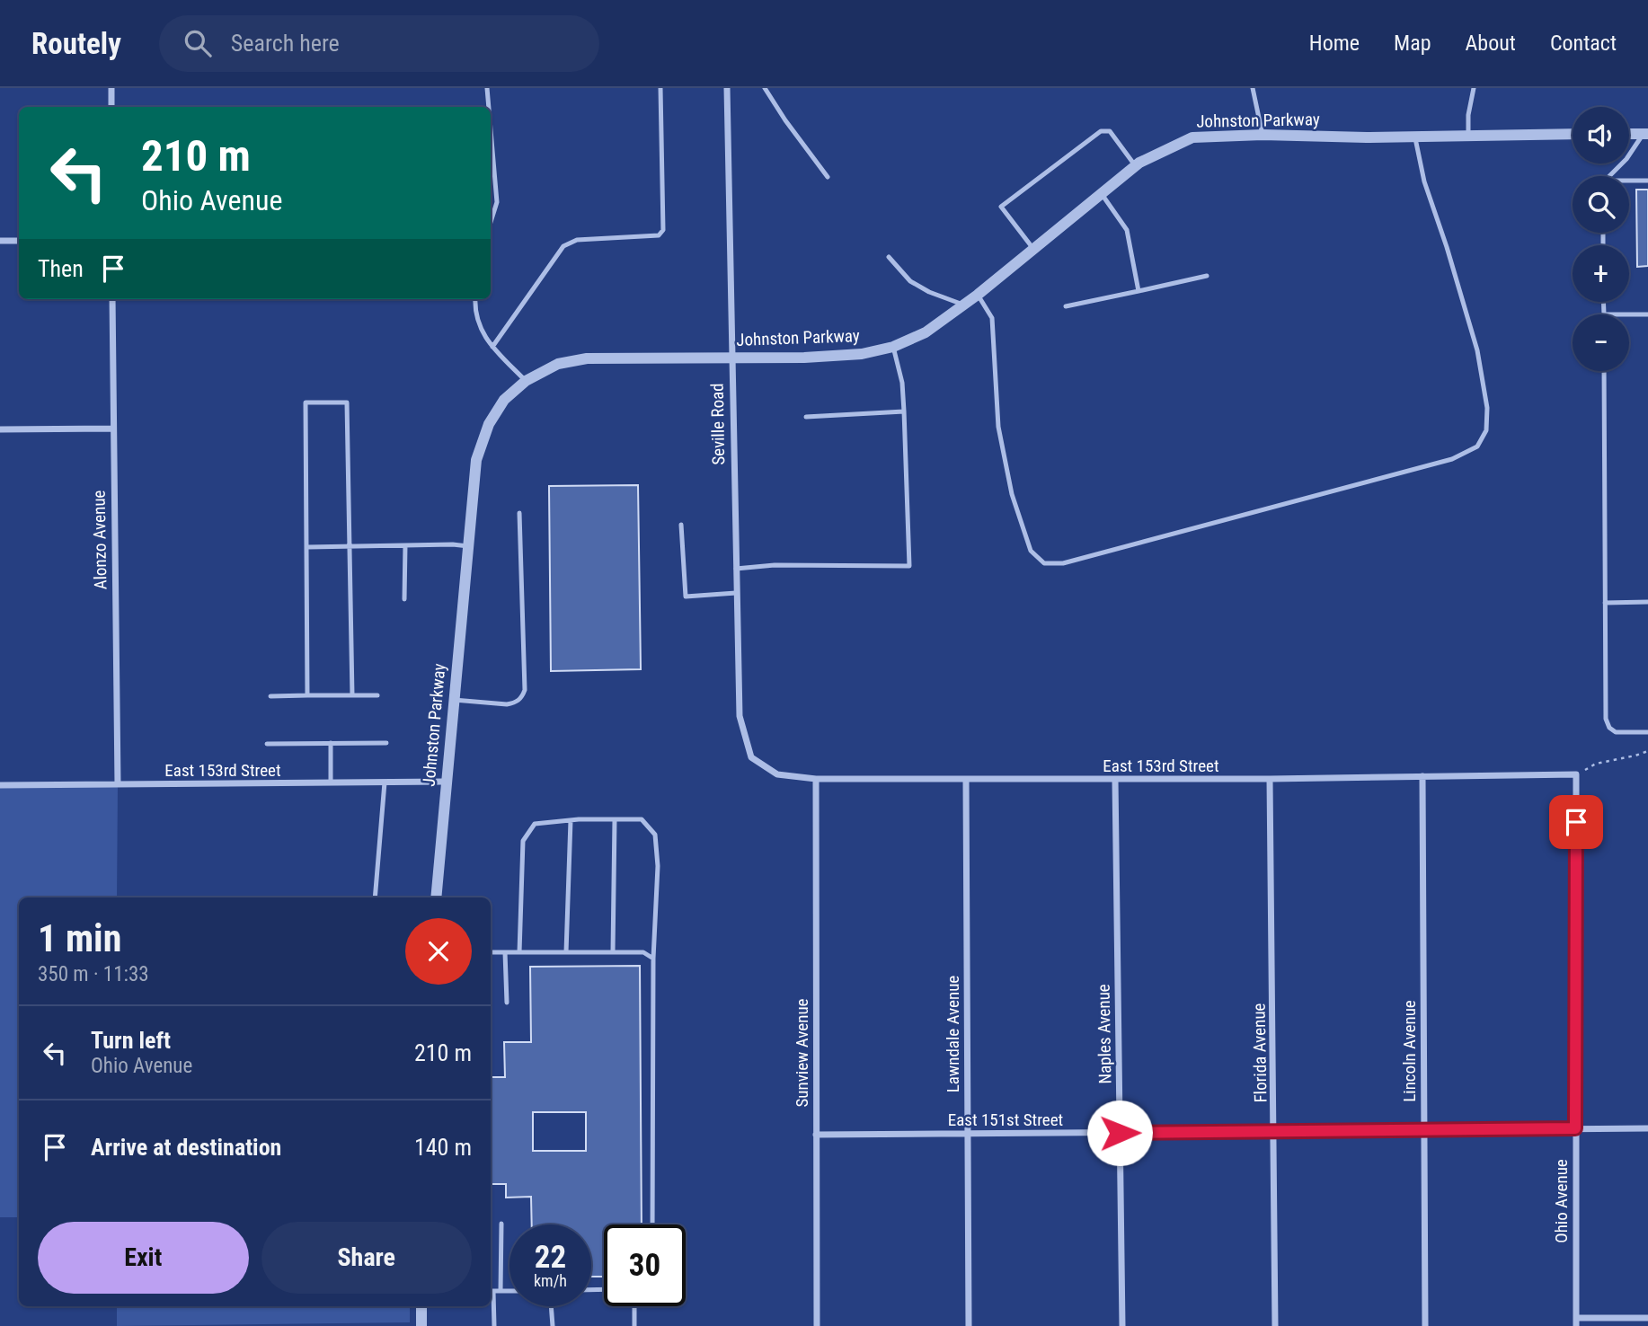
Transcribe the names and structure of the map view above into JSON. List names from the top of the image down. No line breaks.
{"streets":{"street":["Johnston Parkway","Seville Road","Alonzo Avenue","East 153rd Street","Lawndale Avenue","Naples Avenue","Lincoln Avenue","Sunview Avenue","Florida Avenue","East 151st Street","Ohio Avenue"]},"crossings":[["Johnston Parkway","Seville Road"],["Johnston Parkway","East 153rd Street"],["Seville Road","East 153rd Street"],["Alonzo Avenue","East 153rd Street"],["East 153rd Street","Lawndale Avenue"],["East 153rd Street","Naples Avenue"],["East 153rd Street","Lincoln Avenue"],["East 153rd Street","Sunview Avenue"],["East 153rd Street","Florida Avenue"],["East 153rd Street","Ohio Avenue"],["Lawndale Avenue","East 151st Street"],["Naples Avenue","East 151st Street"],["Lincoln Avenue","East 151st Street"],["Sunview Avenue","East 151st Street"],["Florida Avenue","East 151st Street"],["East 151st Street","Ohio Avenue"]],"page":{"header":"Routely","search":"Search here","nav":["Home","Map","About","Contact"],"map_buttons":["+","−"],"turn":["210 m","Ohio Avenue"],"then":"Then","heading":["1 min","350 m · 11:33"],"list":[{"name":"Turn left","note":"Ohio Avenue","value":"210 m"},{"name":"Arrive at destination","value":"140 m"}],"buttons":["Exit","Share"],"speed":"22 km/h","limit":"30"}}
